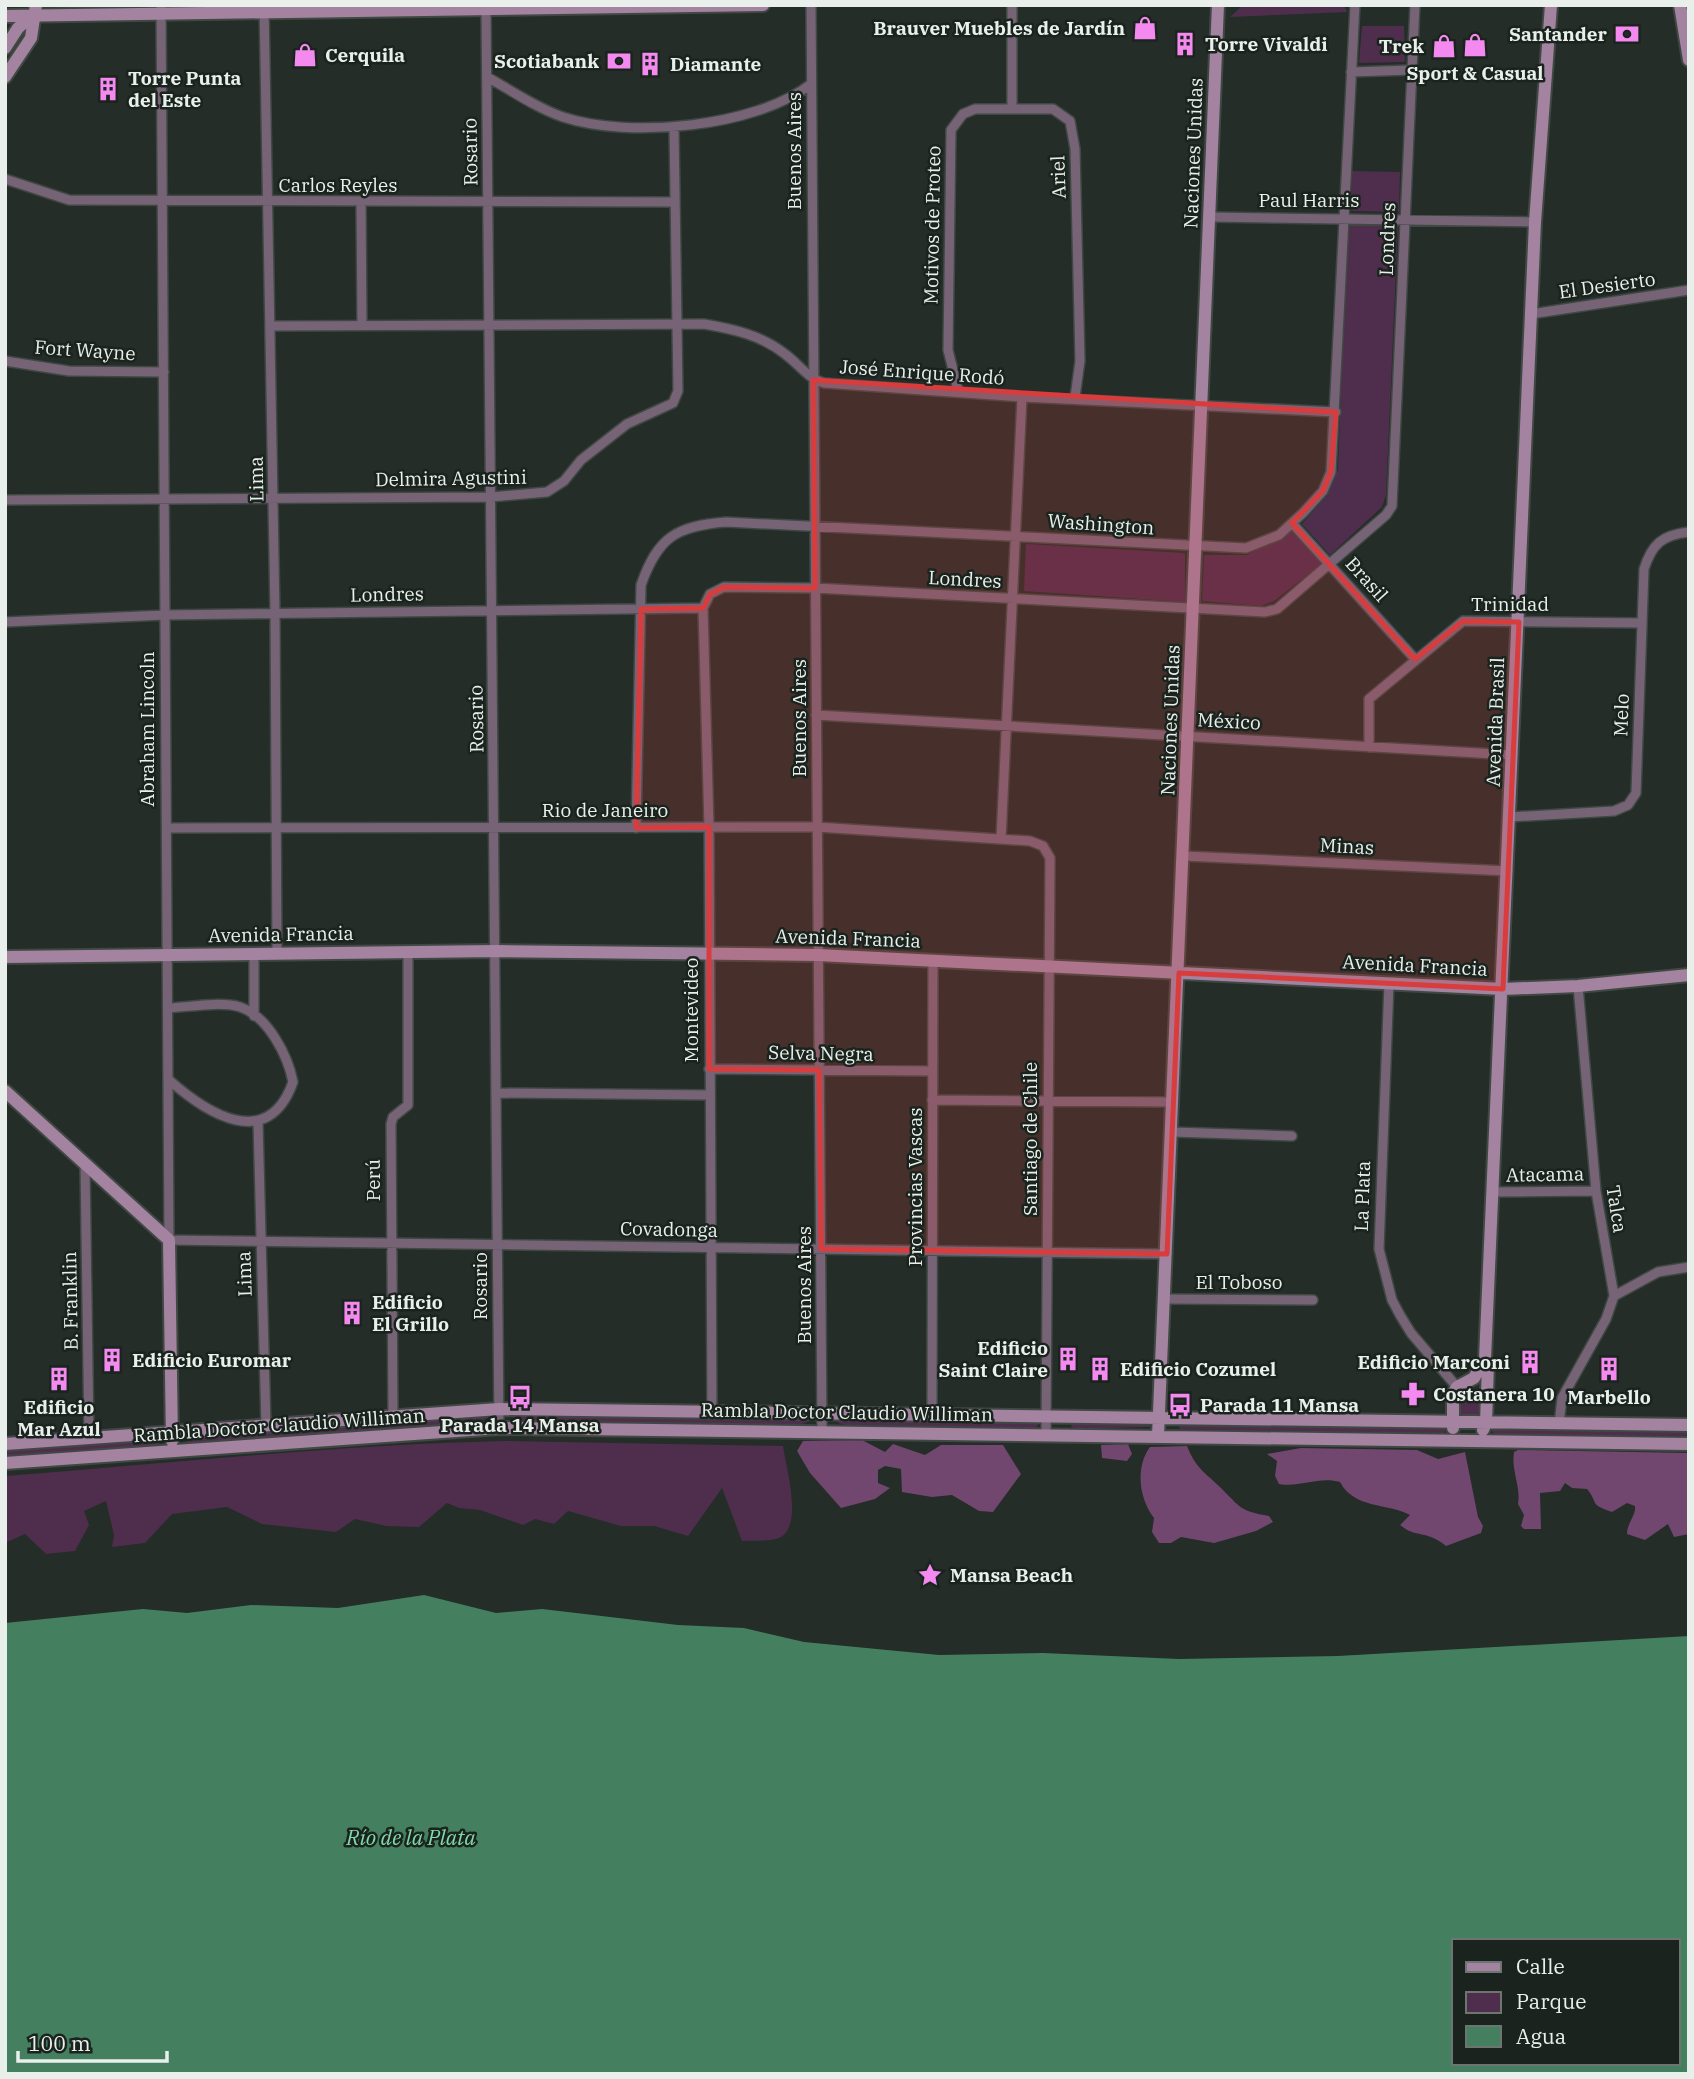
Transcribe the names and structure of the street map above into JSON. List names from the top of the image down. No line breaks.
{"streets":{"street":["Buenos Aires","Rosario","Naciones Unidas","Ariel","Carlos Reyles","Paul Harris","Motivos de Proteo","Londres","El Desierto","Fort Wayne","José Enrique Rodó","Delmira Agustini","Lima","Washington","Brasil","Trinidad","Melo","México","Avenida Brasil","Abraham Lincoln","Rio de Janeiro","Minas","Avenida Francia","Montevideo","Selva Negra","Santiago de Chile","Atacama","Perú","Provincias Vascas","La Plata","Talca","Covadonga","El Toboso","B. Franklin","Rambla Doctor Claudio Williman"]},"crossings":[["Buenos Aires","Londres"],["Buenos Aires","José Enrique Rodó"],["Buenos Aires","Washington"],["Buenos Aires","México"],["Buenos Aires","Rio de Janeiro"],["Buenos Aires","Avenida Francia"],["Buenos Aires","Selva Negra"],["Buenos Aires","Covadonga"],["Buenos Aires","Rambla Doctor Claudio Williman"],["Rosario","Carlos Reyles"],["Rosario","Londres"],["Rosario","José Enrique Rodó"],["Rosario","Delmira Agustini"],["Rosario","Rio de Janeiro"],["Rosario","Avenida Francia"],["Rosario","Covadonga"],["Rosario","Rambla Doctor Claudio Williman"],["Naciones Unidas","Paul Harris"],["Naciones Unidas","Londres"],["Naciones Unidas","José Enrique Rodó"],["Naciones Unidas","Washington"],["Naciones Unidas","México"],["Naciones Unidas","Minas"],["Naciones Unidas","Avenida Francia"],["Naciones Unidas","Covadonga"],["Naciones Unidas","El Toboso"],["Naciones Unidas","Rambla Doctor Claudio Williman"],["Ariel","Motivos de Proteo"],["Ariel","José Enrique Rodó"],["Carlos Reyles","Delmira Agustini"],["Carlos Reyles","Lima"],["Carlos Reyles","Abraham Lincoln"],["Paul Harris","Londres"],["Paul Harris","Washington"],["Paul Harris","Avenida Brasil"],["Motivos de Proteo","José Enrique Rodó"],["Londres","Lima"],["Londres","Washington"],["Londres","Brasil"],["Londres","Abraham Lincoln"],["Londres","Montevideo"],["El Desierto","Avenida Brasil"],["Fort Wayne","Abraham Lincoln"],["José Enrique Rodó","Delmira Agustini"],["José Enrique Rodó","Lima"],["José Enrique Rodó","Washington"],["Delmira Agustini","Lima"],["Delmira Agustini","Abraham Lincoln"],["Lima","Abraham Lincoln"],["Lima","Rio de Janeiro"],["Lima","Avenida Francia"],["Lima","Covadonga"],["Lima","Rambla Doctor Claudio Williman"],["Washington","Brasil"],["Washington","Rio de Janeiro"],["Brasil","Trinidad"],["Trinidad","Melo"],["Trinidad","México"],["Trinidad","Avenida Brasil"],["Melo","Avenida Brasil"],["México","Avenida Brasil"],["Avenida Brasil","Minas"],["Avenida Brasil","Avenida Francia"],["Avenida Brasil","Atacama"],["Avenida Brasil","Rambla Doctor Claudio Williman"],["Abraham Lincoln","Rio de Janeiro"],["Abraham Lincoln","Avenida Francia"],["Abraham Lincoln","Covadonga"],["Abraham Lincoln","Rambla Doctor Claudio Williman"],["Rio de Janeiro","Montevideo"],["Rio de Janeiro","Santiago de Chile"],["Avenida Francia","Montevideo"],["Avenida Francia","Santiago de Chile"],["Avenida Francia","Perú"],["Avenida Francia","Provincias Vascas"],["Avenida Francia","La Plata"],["Avenida Francia","Talca"],["Montevideo","Selva Negra"],["Montevideo","Covadonga"],["Montevideo","Rambla Doctor Claudio Williman"],["Selva Negra","Provincias Vascas"],["Santiago de Chile","Covadonga"],["Santiago de Chile","Rambla Doctor Claudio Williman"],["Atacama","Talca"],["Perú","Covadonga"],["Perú","Rambla Doctor Claudio Williman"],["Provincias Vascas","Covadonga"],["Provincias Vascas","Rambla Doctor Claudio Williman"],["B. Franklin","Rambla Doctor Claudio Williman"]],"water":["Río de la Plata"],"places":{"shop":["Brauver Muebles de Jardín","Sport & Casual","Trek","Cerquila"],"bank":["Santander","Scotiabank"],"building":["Torre Vivaldi","Diamante","Torre Punta del Este","Edificio El Grillo","Edificio Saint Claire","Edificio Euromar","Edificio Marconi","Edificio Cozumel","Marbello","Edificio Mar Azul"],"pharmacy":["Costanera 10"],"bus stop":["Parada 14 Mansa","Parada 11 Mansa"],"place":["Mansa Beach"]},"legend":["Calle","Parque","Agua"],"scale_bar":"100 m"}
